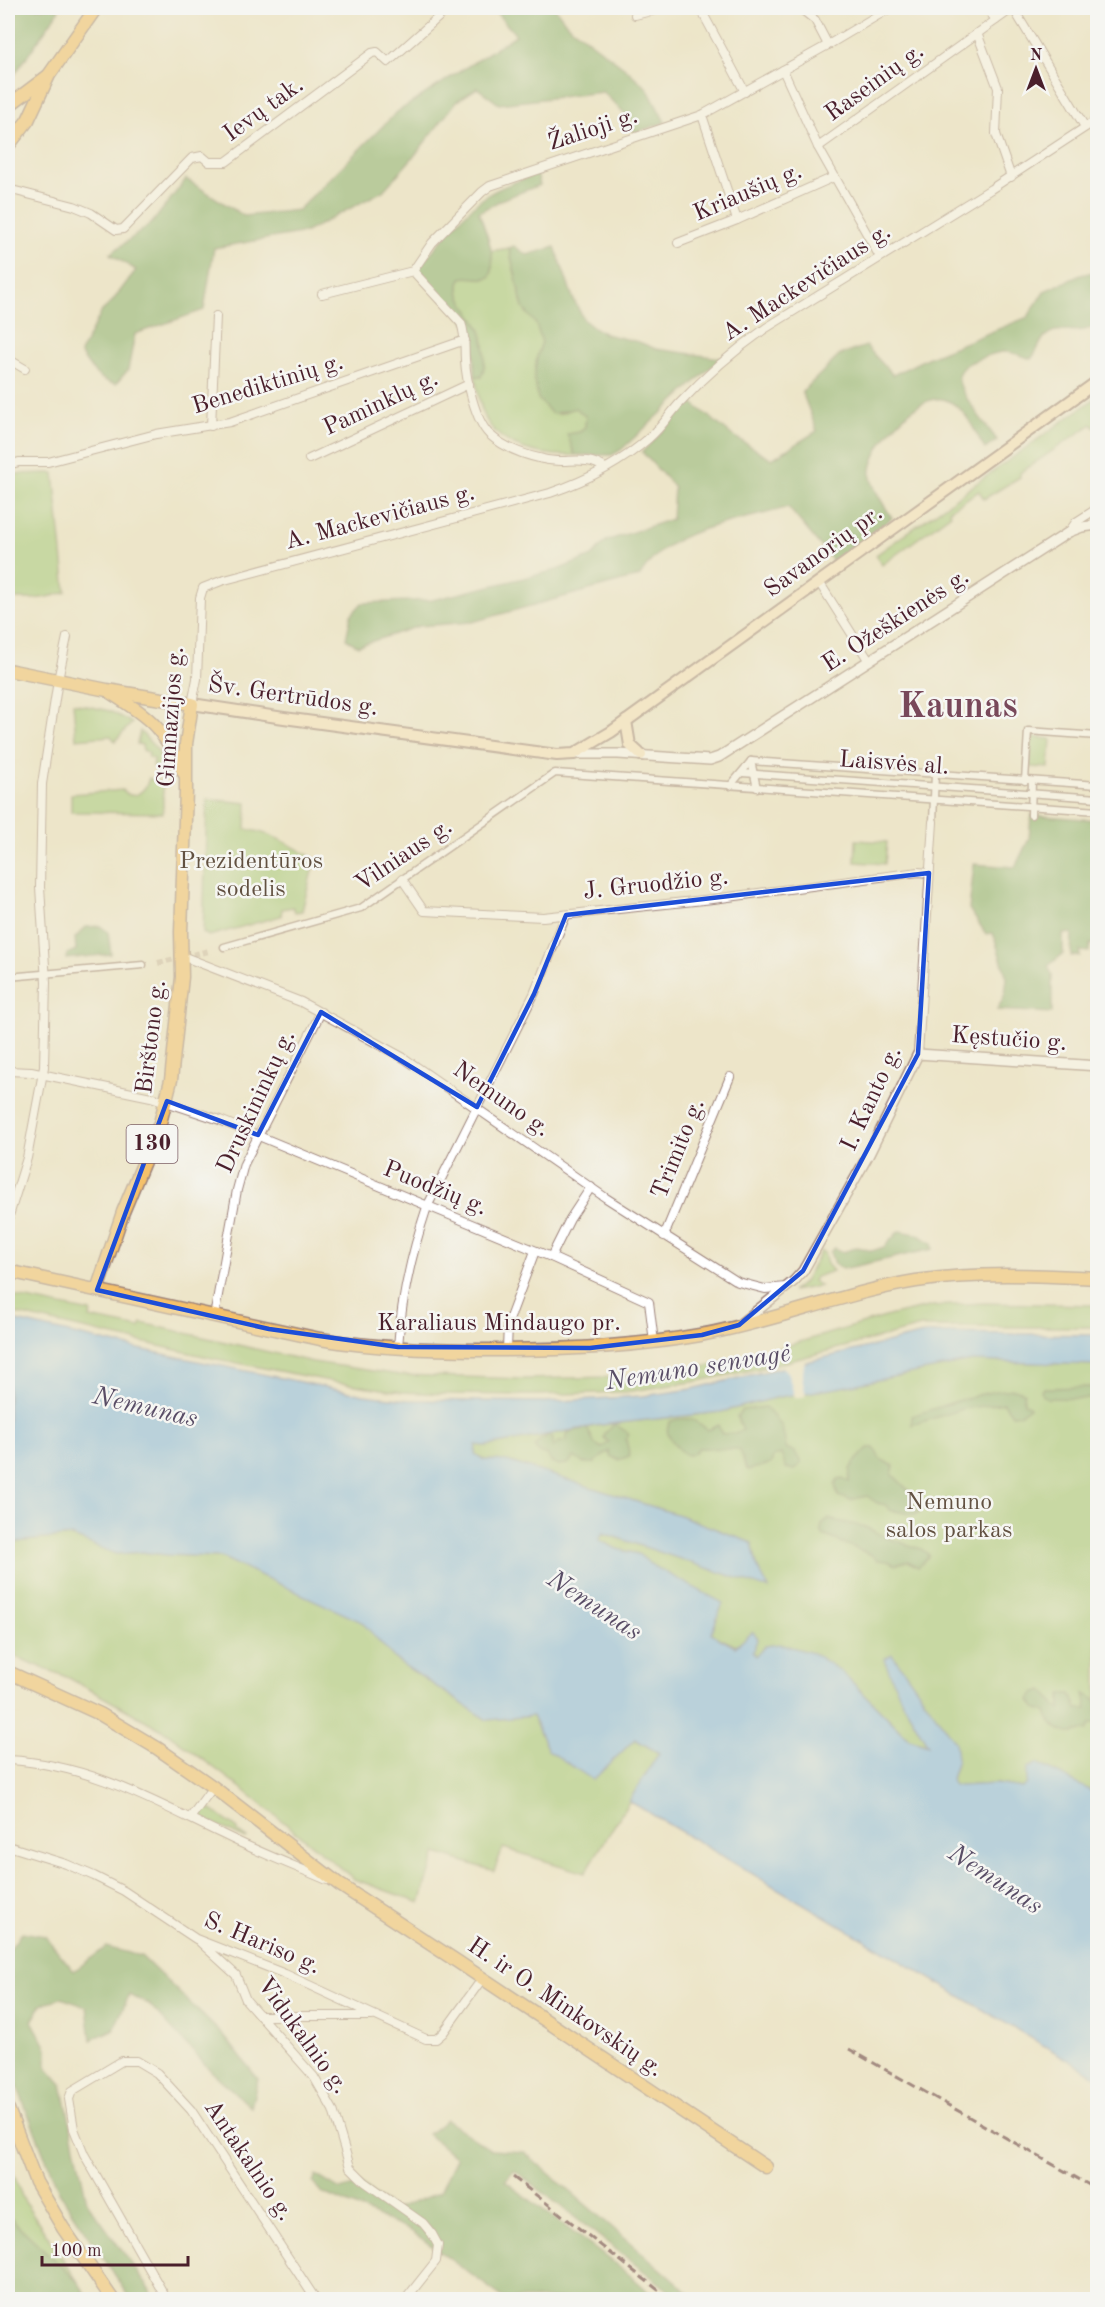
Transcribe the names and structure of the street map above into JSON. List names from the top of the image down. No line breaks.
{"streets":{"main road":["Savanorių pr.","Šv. Gertrūdos g.","Gimnazijos g.","Birštono g.","130","Karaliaus Mindaugo pr.","H. ir O. Minkovskių g."],"street":["Raseinių g.","Ievų tak.","Žalioji g.","Kriaušių g.","A. Mackevičiaus g.","Benediktinių g.","Paminklų g.","E. Ožeškienės g.","Laisvės al.","Vilniaus g.","J. Gruodžio g.","Kęstučio g.","I. Kanto g.","Nemuno g.","Druskininkų g.","Trimito g.","Puodžių g.","S. Hariso g.","Vidukalnio g.","Antakalnio g."]},"crossings":[["A. Mackevičiaus g.","Gimnazijos g."],["Savanorių pr.","Šv. Gertrūdos g."],["Šv. Gertrūdos g.","Gimnazijos g."],["Gimnazijos g.","Birštono g."],["Gimnazijos g.","Nemuno g."],["Laisvės al.","Vilniaus g."],["Laisvės al.","I. Kanto g."],["Vilniaus g.","J. Gruodžio g."],["J. Gruodžio g.","I. Kanto g."],["Birštono g.","Nemuno g."],["Birštono g.","Puodžių g."],["Birštono g.","Karaliaus Mindaugo pr."],["Kęstučio g.","I. Kanto g."],["I. Kanto g.","Nemuno g."],["I. Kanto g.","Karaliaus Mindaugo pr."],["Nemuno g.","Druskininkų g."],["Nemuno g.","Trimito g."],["Druskininkų g.","Puodžių g."],["Druskininkų g.","Karaliaus Mindaugo pr."],["Puodžių g.","Karaliaus Mindaugo pr."],["S. Hariso g.","H. ir O. Minkovskių g."],["S. Hariso g.","Vidukalnio g."]],"districts":["Kaunas"],"water":["Nemuno senvagė","Nemunas"],"parks":["Prezidentūros sodelis","Nemuno salos parkas"],"scale_bar":"100 m","north":"top"}
